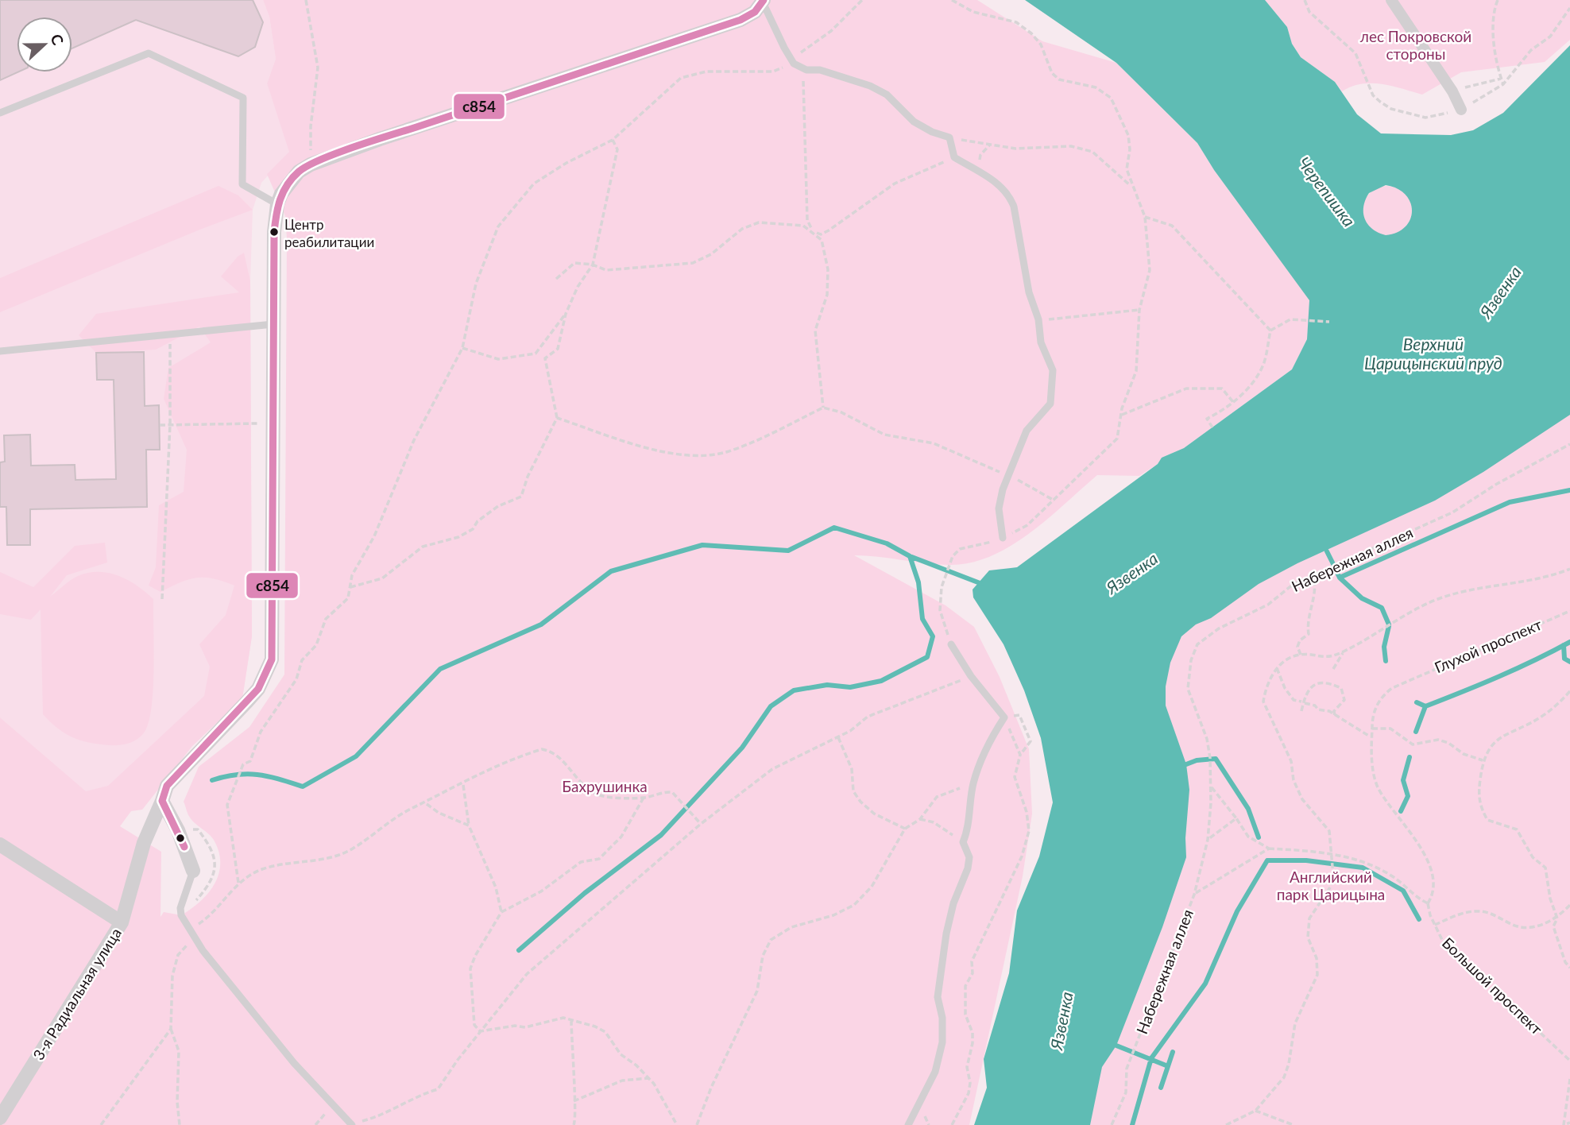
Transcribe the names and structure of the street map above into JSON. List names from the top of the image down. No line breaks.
{"streets":{"street":["3-я Радиальная улица"],"path":["Набережная аллея","Глухой проспект","Большой проспект"]},"water":["Черепишка","Язвенка","Верхний Царицынский пруд"],"parks":["лес Покровской стороны","Бахрушинка","Английский парк Царицына"],"places":["Центр реабилитации"],"lines":["transit line с854"],"north":"right"}
